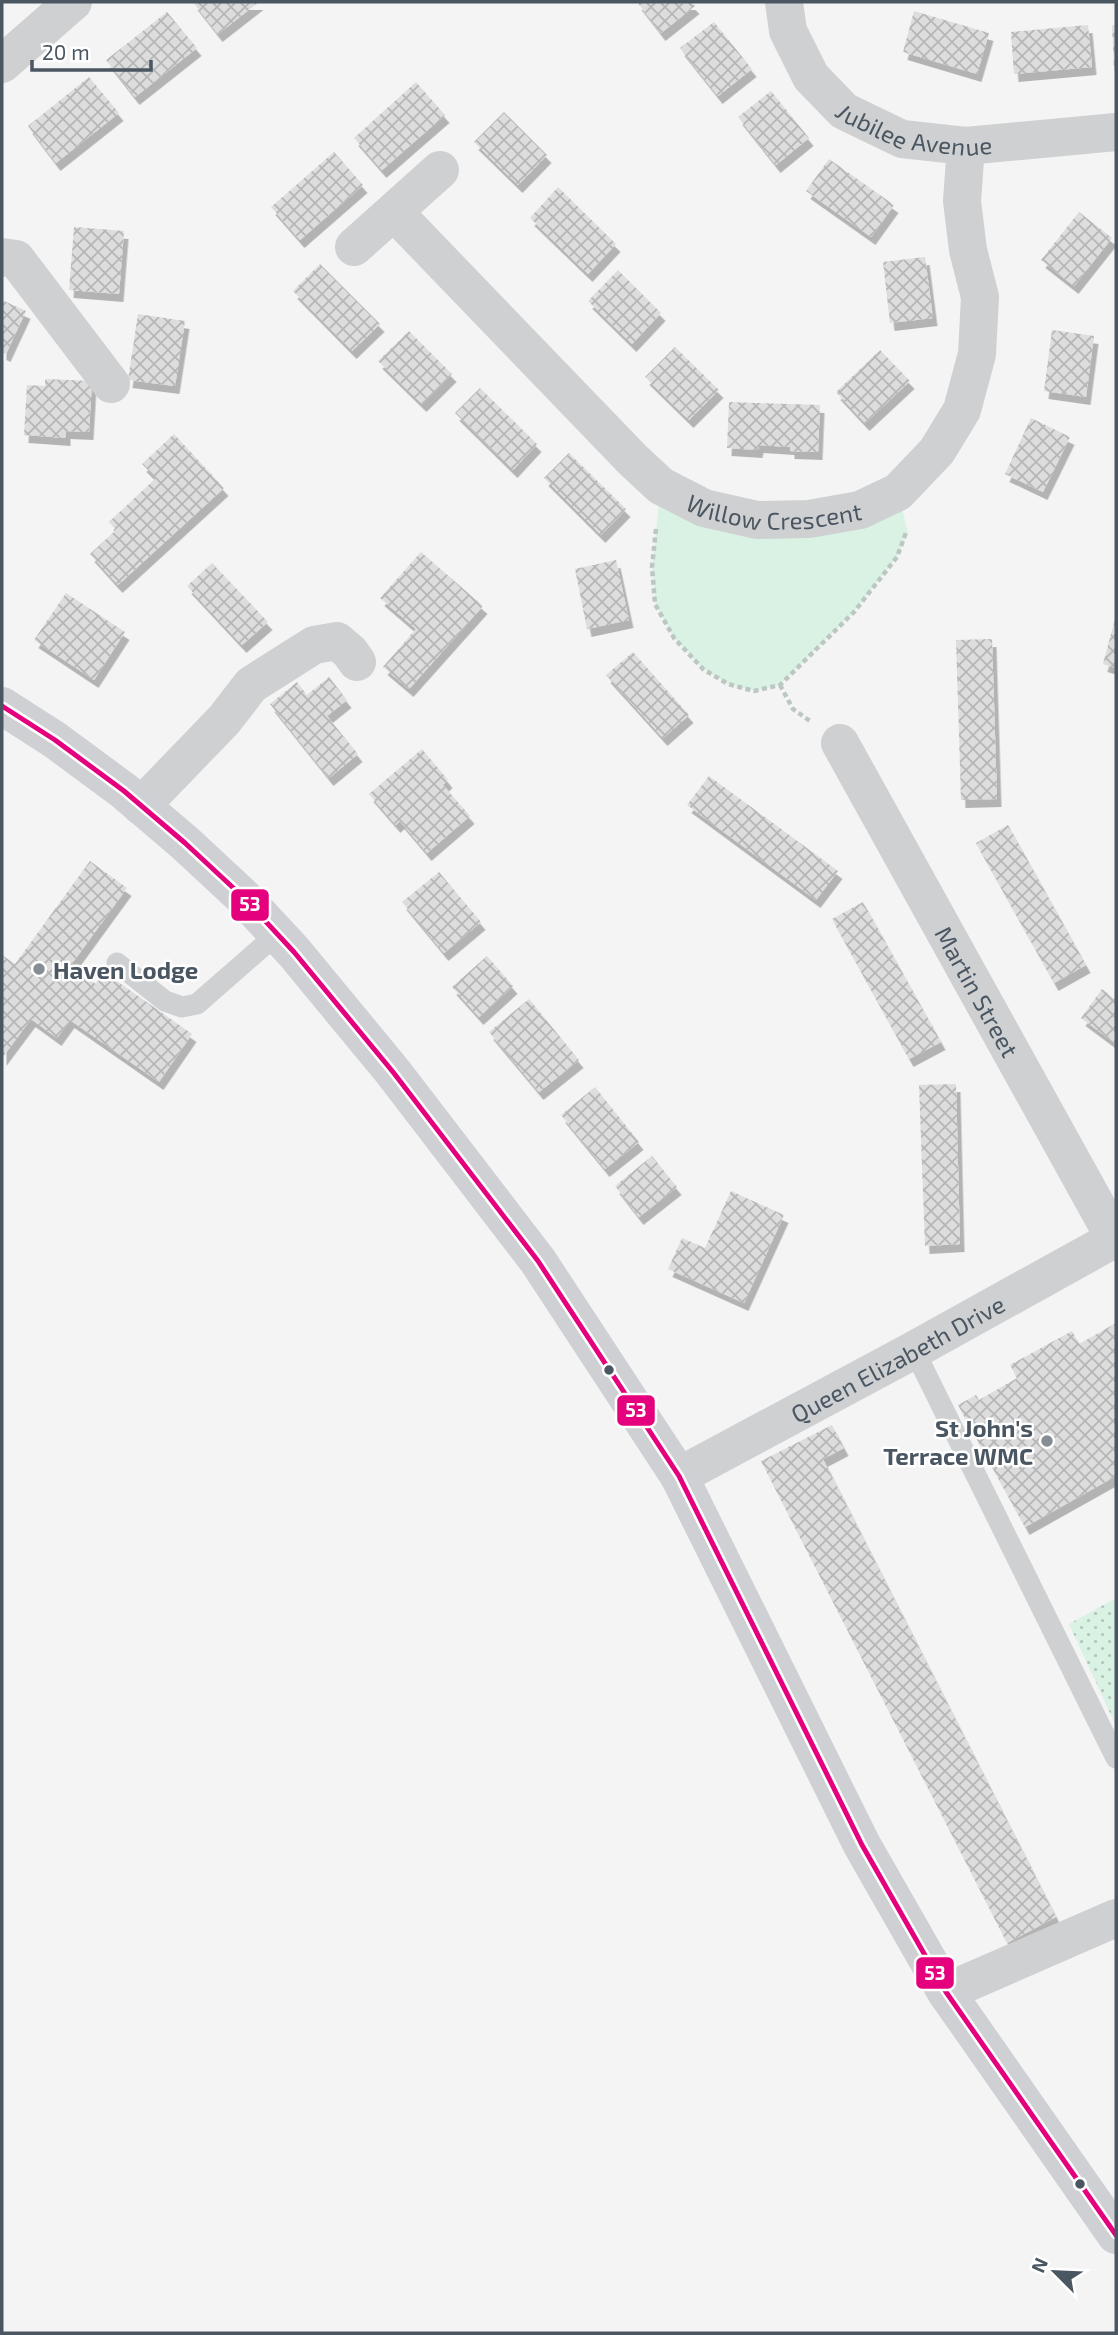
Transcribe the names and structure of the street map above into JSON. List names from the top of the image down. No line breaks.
{"streets":{"street":["Jubilee Avenue","Willow Crescent","Martin Street","Queen Elizabeth Drive"]},"crossings":[["Jubilee Avenue","Willow Crescent"],["Martin Street","Queen Elizabeth Drive"]],"places":["Haven Lodge","St John's Terrace WMC"],"lines":["transit line 53"],"scale_bar":"20 m","north":"top left"}
